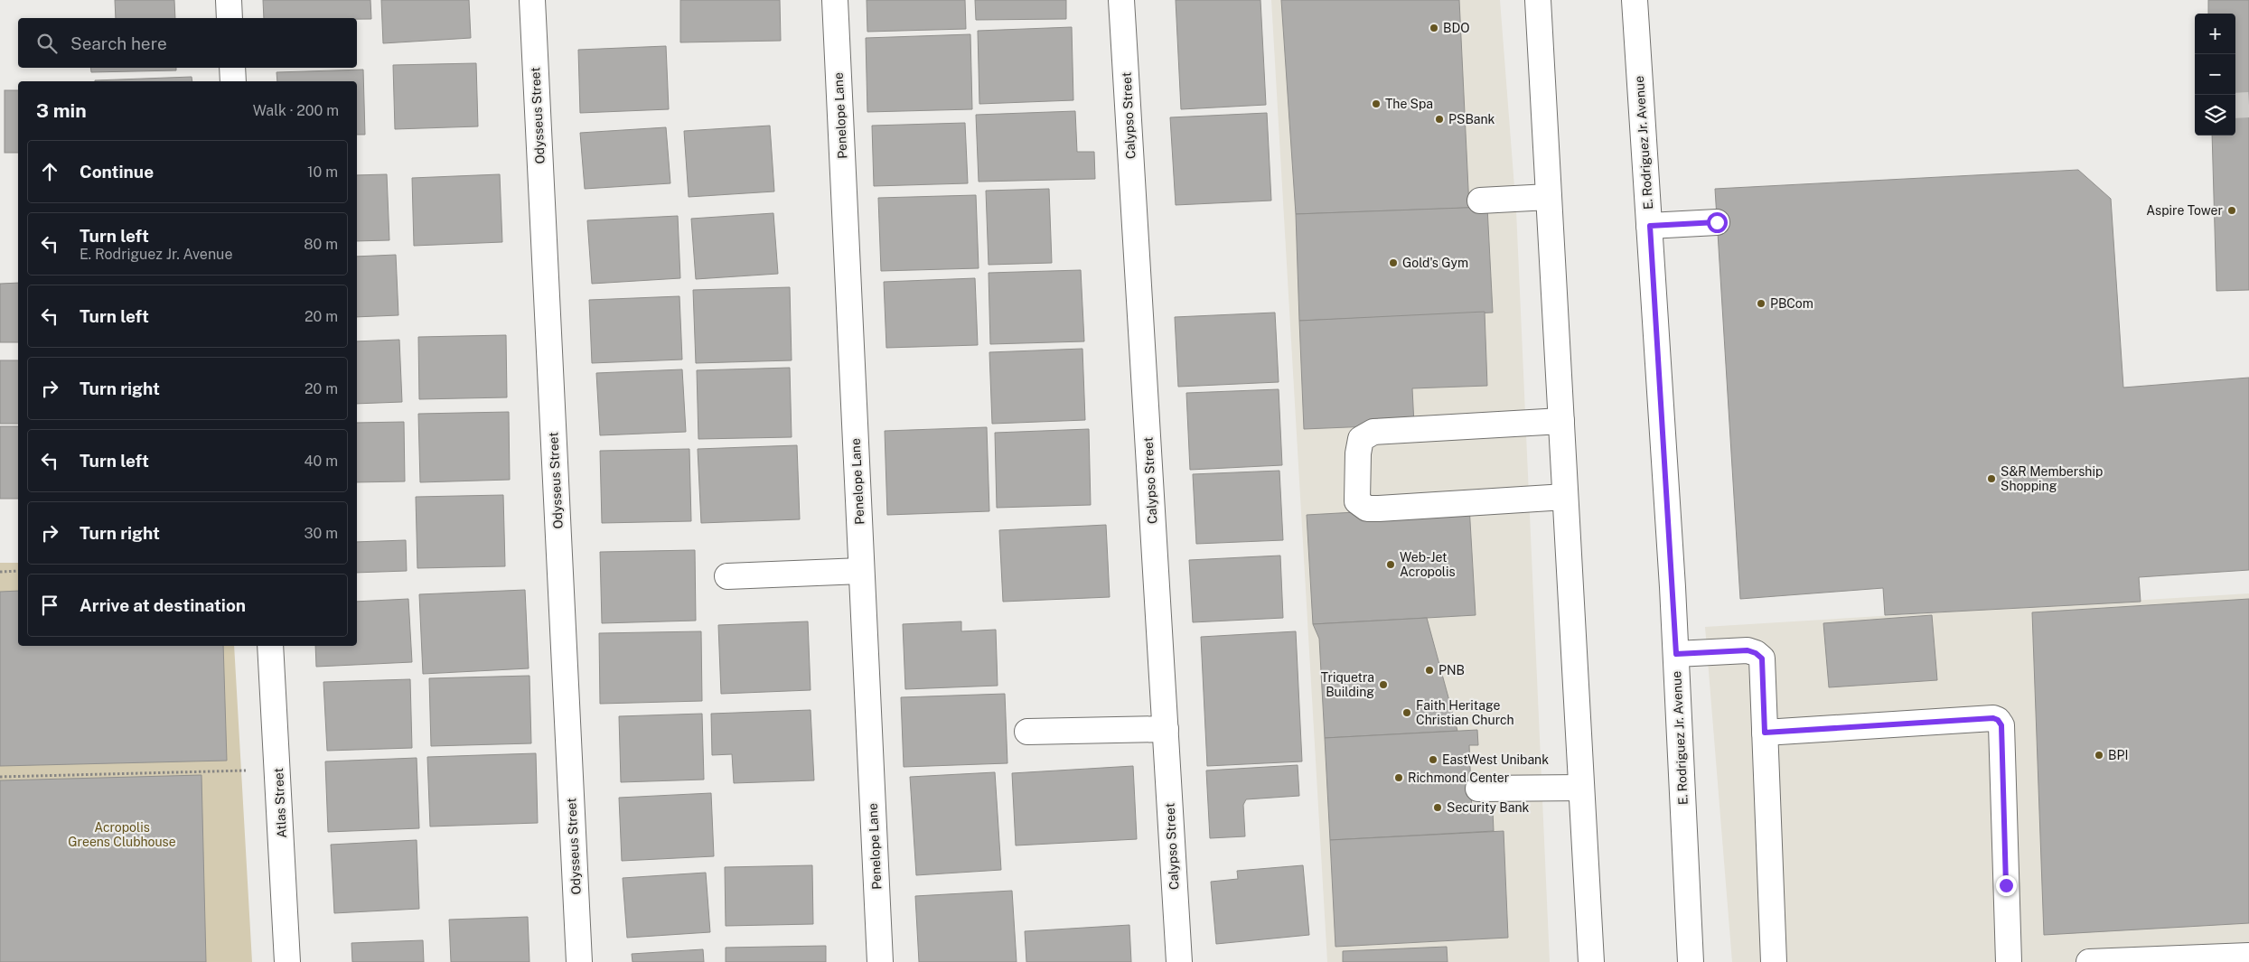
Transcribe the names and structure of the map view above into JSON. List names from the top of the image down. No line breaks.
{"streets":{"street":["Odysseus Street","Penelope Lane","Calypso Street","E. Rodriguez Jr. Avenue","Atlas Street"]},"parks":["Acropolis Greens Clubhouse"],"places":["BDO","The Spa","PSBank","Aspire Tower","Gold's Gym","PBCom","S&R Membership Shopping","Web-Jet Acropolis","PNB","Triquetra Building","Faith Heritage Christian Church","BPI","EastWest Unibank","Richmond Center","Security Bank"],"page":{"map_buttons":["+","−"],"search":"Search here","heading":["3 min","Walk · 200 m"],"list":[["Continue","10 m"],["Turn left","E. Rodriguez Jr. Avenue","80 m"],["Turn left","20 m"],["Turn right","20 m"],["Turn left","40 m"],["Turn right","30 m"],"Arrive at destination"]}}
